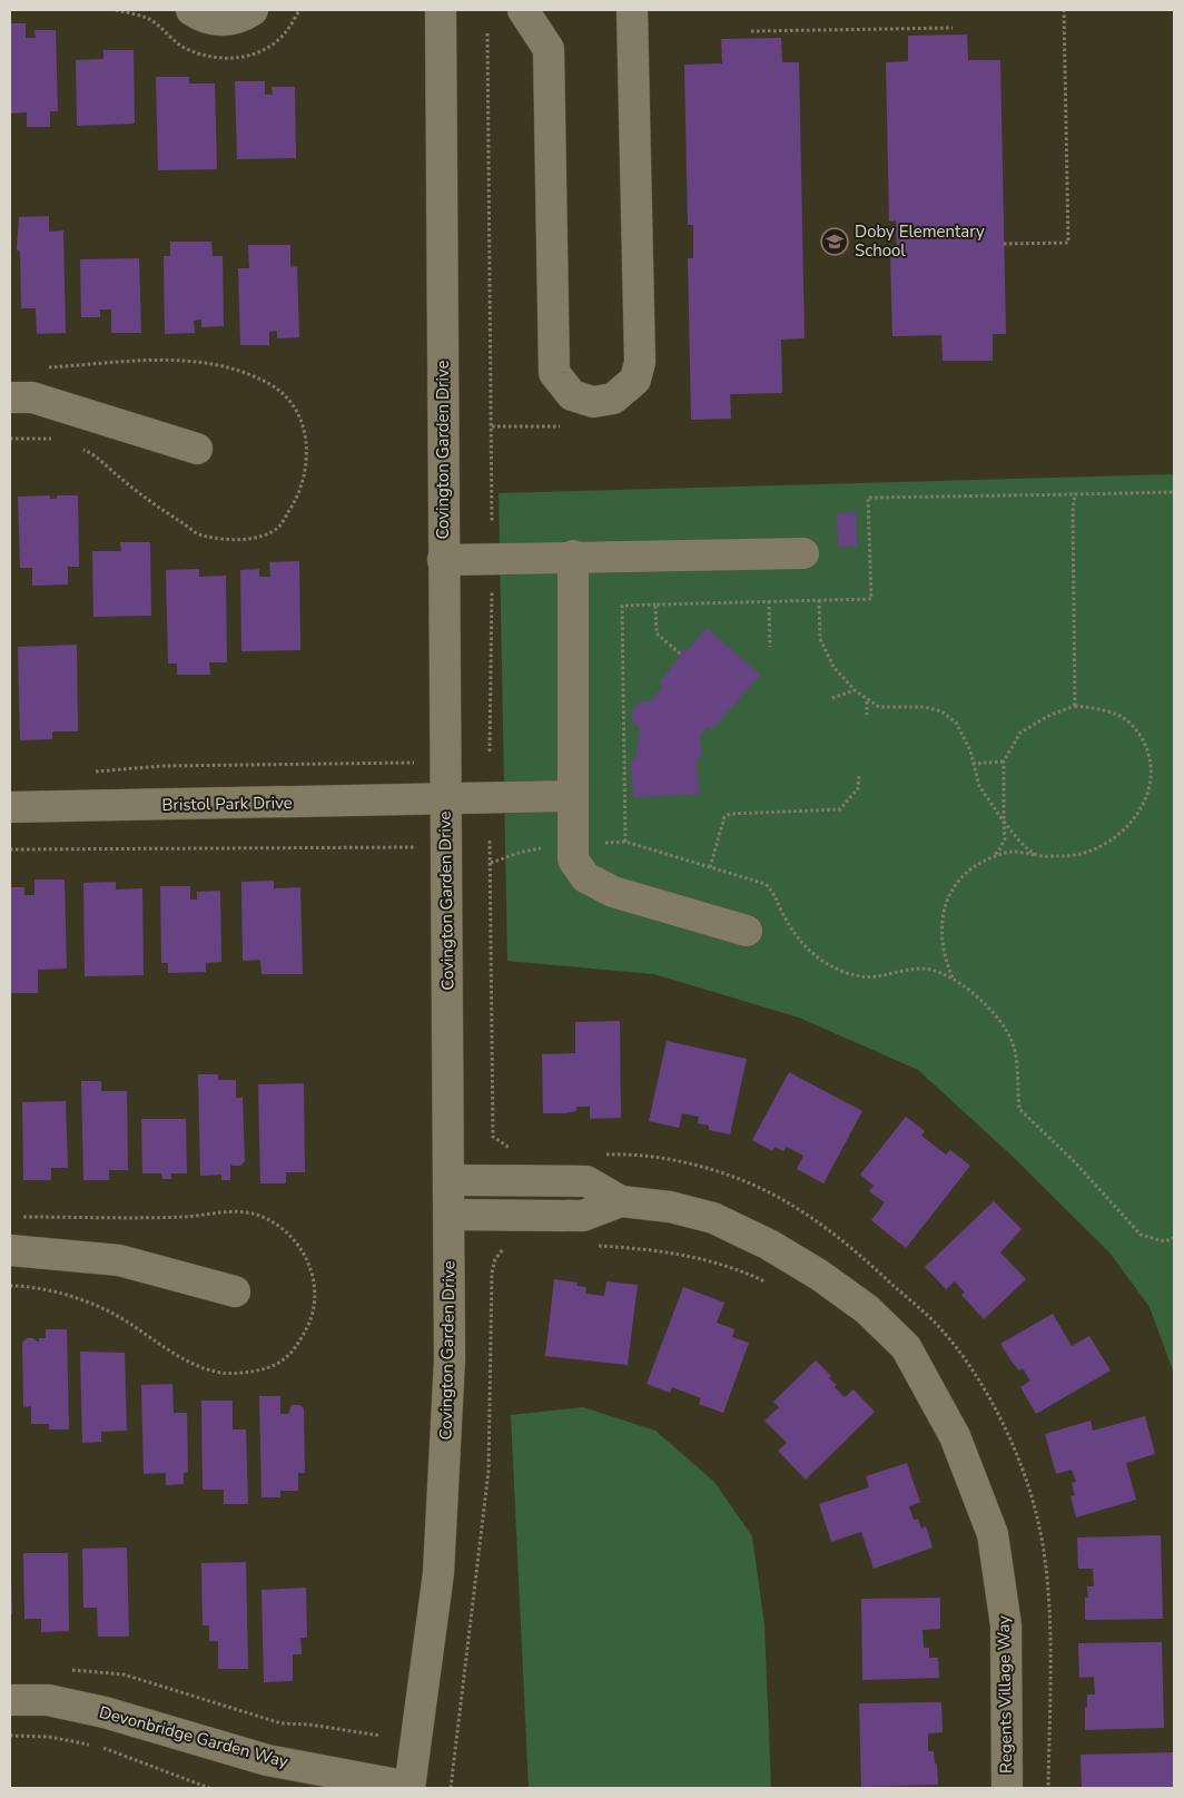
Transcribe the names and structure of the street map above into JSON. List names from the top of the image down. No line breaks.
{"streets":{"street":["Covington Garden Drive","Bristol Park Drive","Regents Village Way","Devonbridge Garden Way"]},"crossings":[["Covington Garden Drive","Bristol Park Drive"],["Covington Garden Drive","Regents Village Way"],["Covington Garden Drive","Devonbridge Garden Way"]],"places":{"school or university":["Doby Elementary School"]}}
